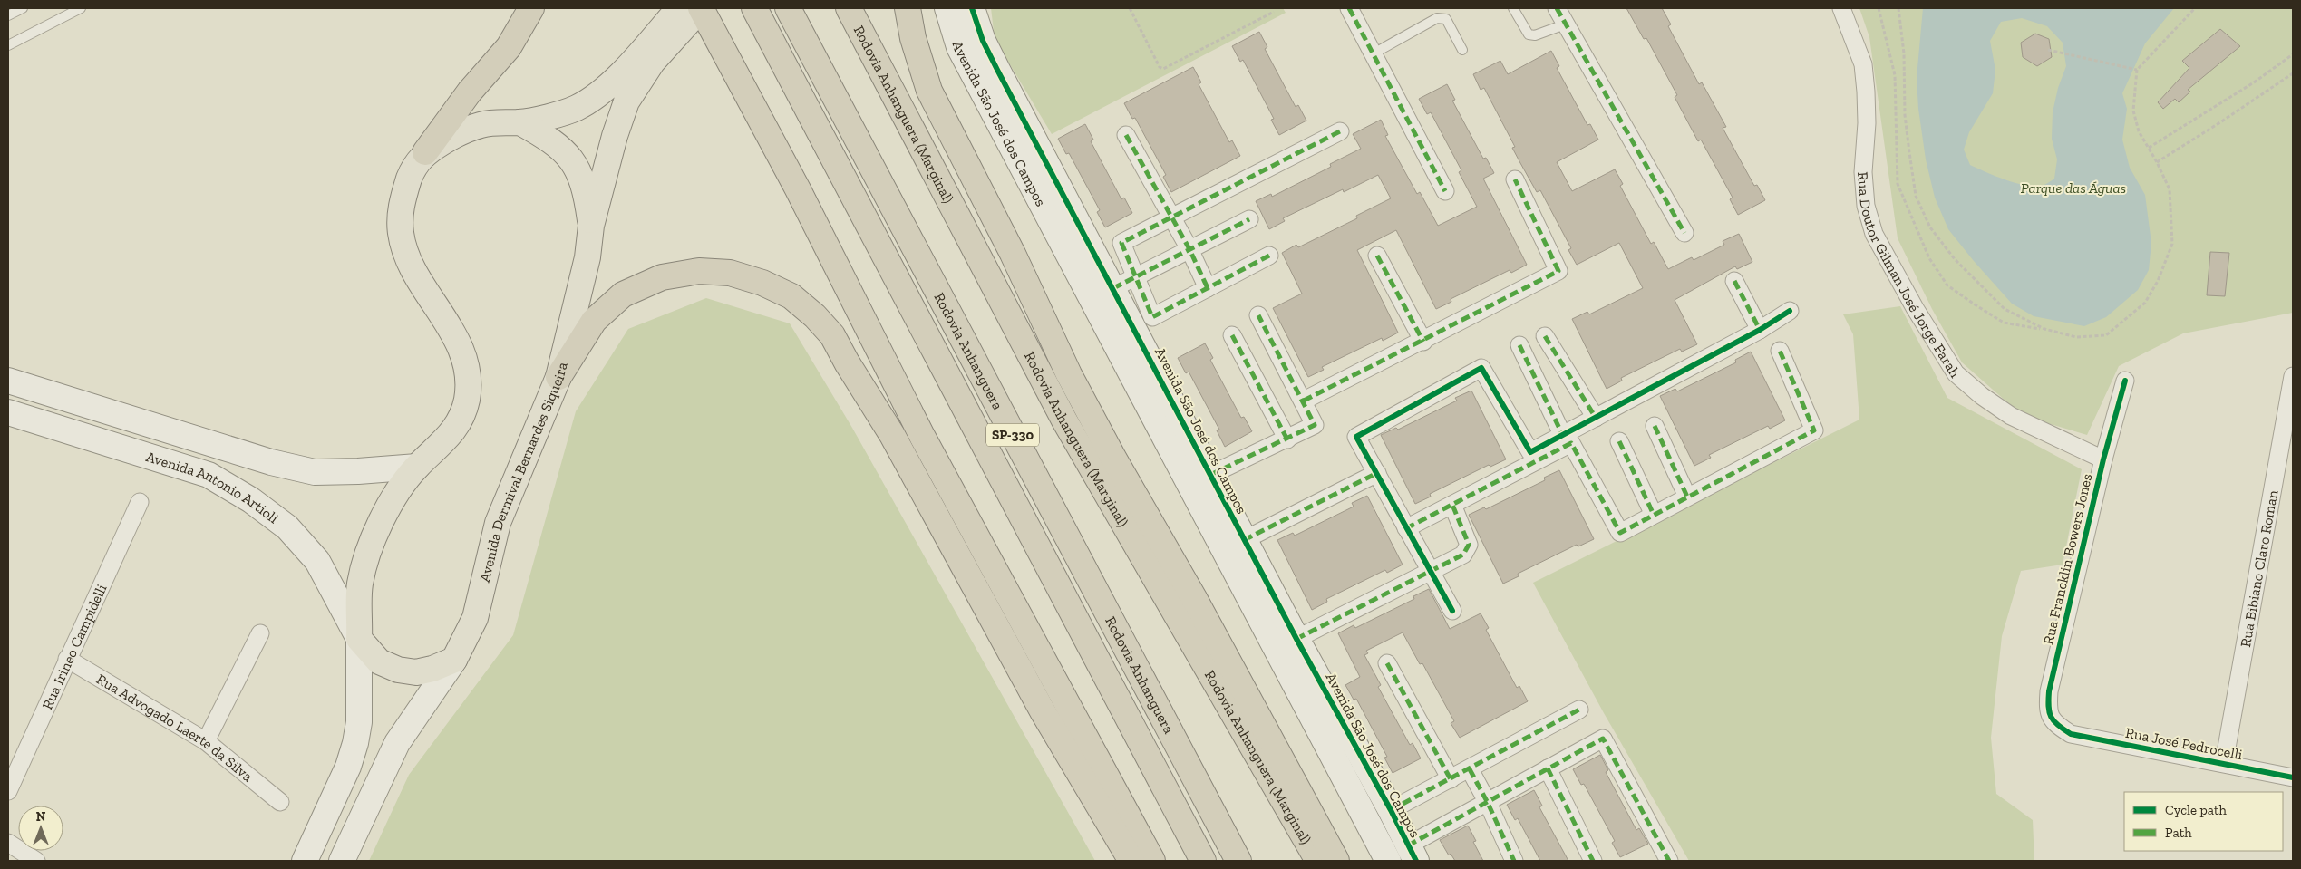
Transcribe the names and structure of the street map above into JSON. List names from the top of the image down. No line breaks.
{"streets":{"highway":["Rodovia Anhanguera (Marginal)","Rodovia Anhanguera","SP-330"],"main road":["Avenida Dermival Bernardes Siqueira"],"street":["Avenida São José dos Campos","Rua Doutor Gilman José Jorge Farah","Avenida Antonio Artioli","Rua Francklin Bowers Jones","Rua Bibiano Claro Roman","Rua Irineo Campidelli","Rua Advogado Laerte da Silva","Rua José Pedrocelli"]},"crossings":[["Rua Doutor Gilman José Jorge Farah","Rua Francklin Bowers Jones"],["Rua Francklin Bowers Jones","Rua José Pedrocelli"],["Rua Bibiano Claro Roman","Rua José Pedrocelli"],["Rua Irineo Campidelli","Rua Advogado Laerte da Silva"]],"parks":["Parque das Águas"],"legend":["Cycle path","Path"],"north":"top"}
